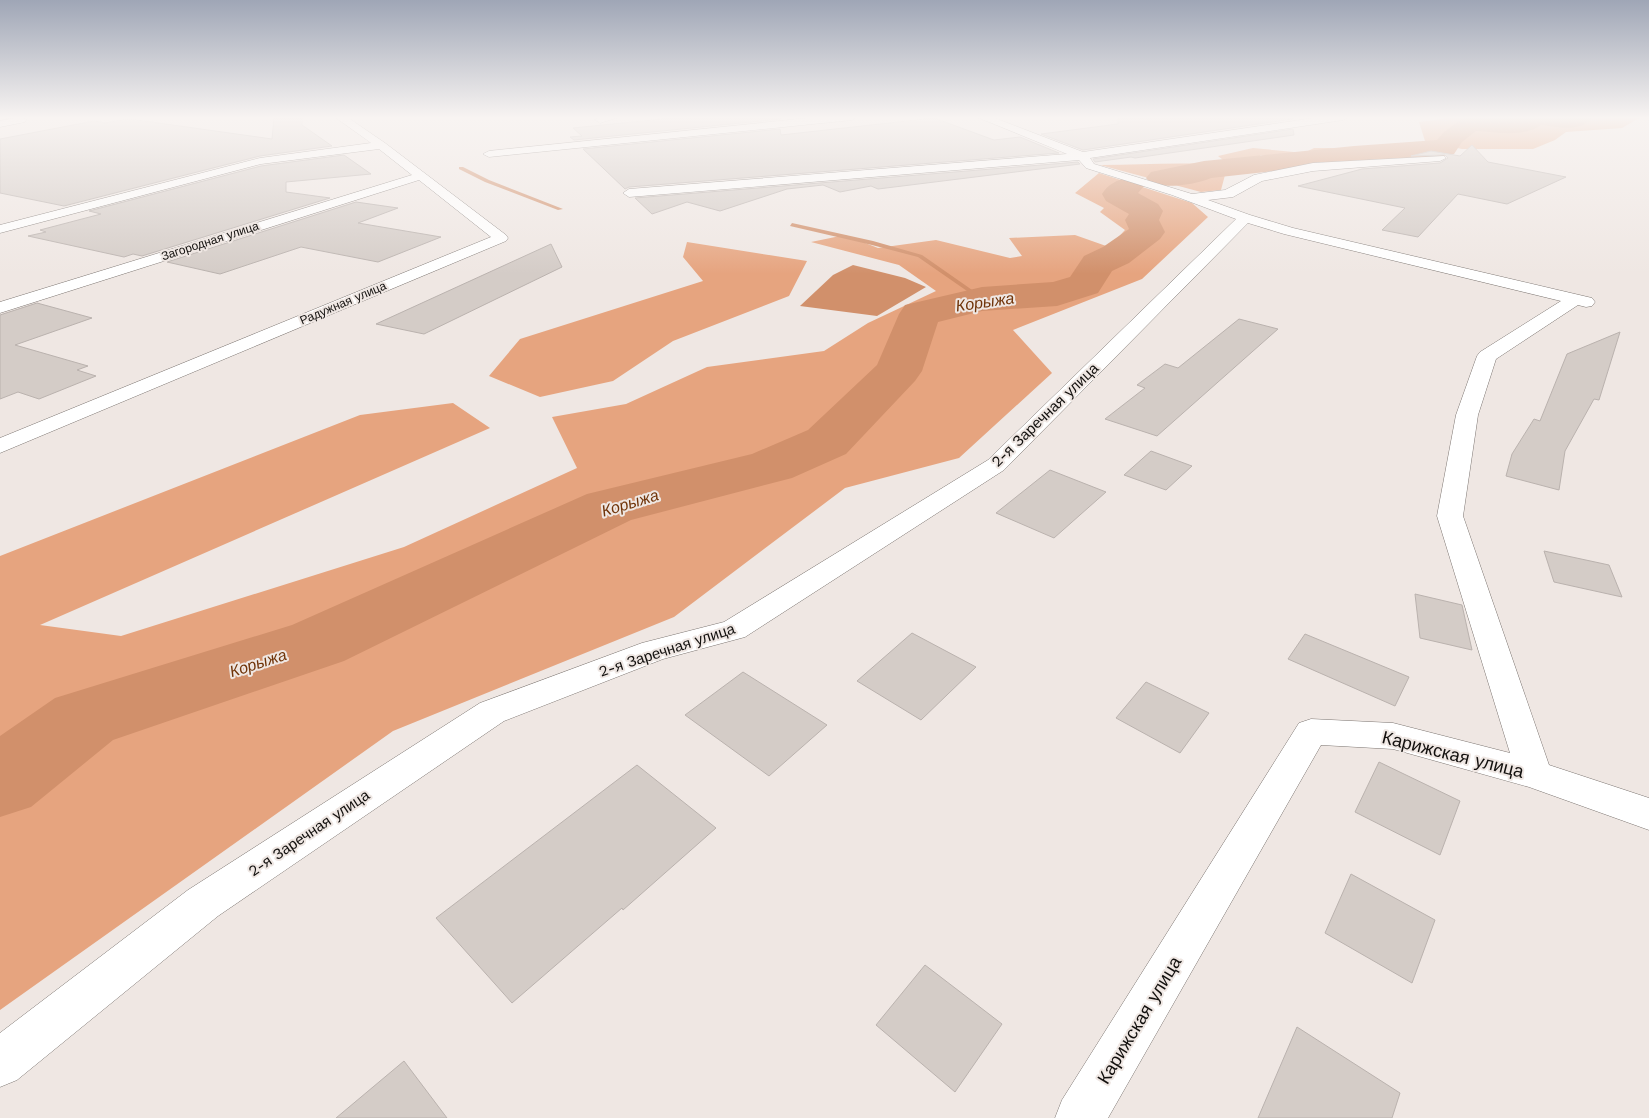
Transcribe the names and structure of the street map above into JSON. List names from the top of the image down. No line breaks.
{"streets":{"street":["Загородная улица","Радужная улица","2-я Заречная улица","Карижская улица"]},"crossings":[["Загородная улица","Радужная улица"],["2-я Заречная улица","Карижская улица"]],"water":["Корыжа"]}
